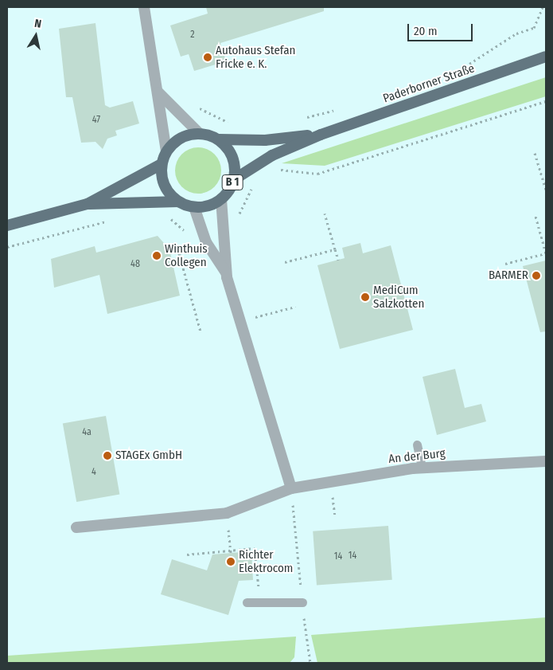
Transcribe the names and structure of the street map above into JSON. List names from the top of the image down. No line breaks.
{"streets":{"main road":["Paderborner Straße","B 1"],"street":["An der Burg"]},"crossings":[["Paderborner Straße","B 1"]],"places":["Autohaus Stefan Fricke e. K.","Winthuis Collegen","BARMER","MediCum Salzkotten","STAGEx GmbH","Richter Elektrocom"],"house_numbers":["2","47","48","4a","4","14","14"],"scale_bar":"20 m","north":"top"}
